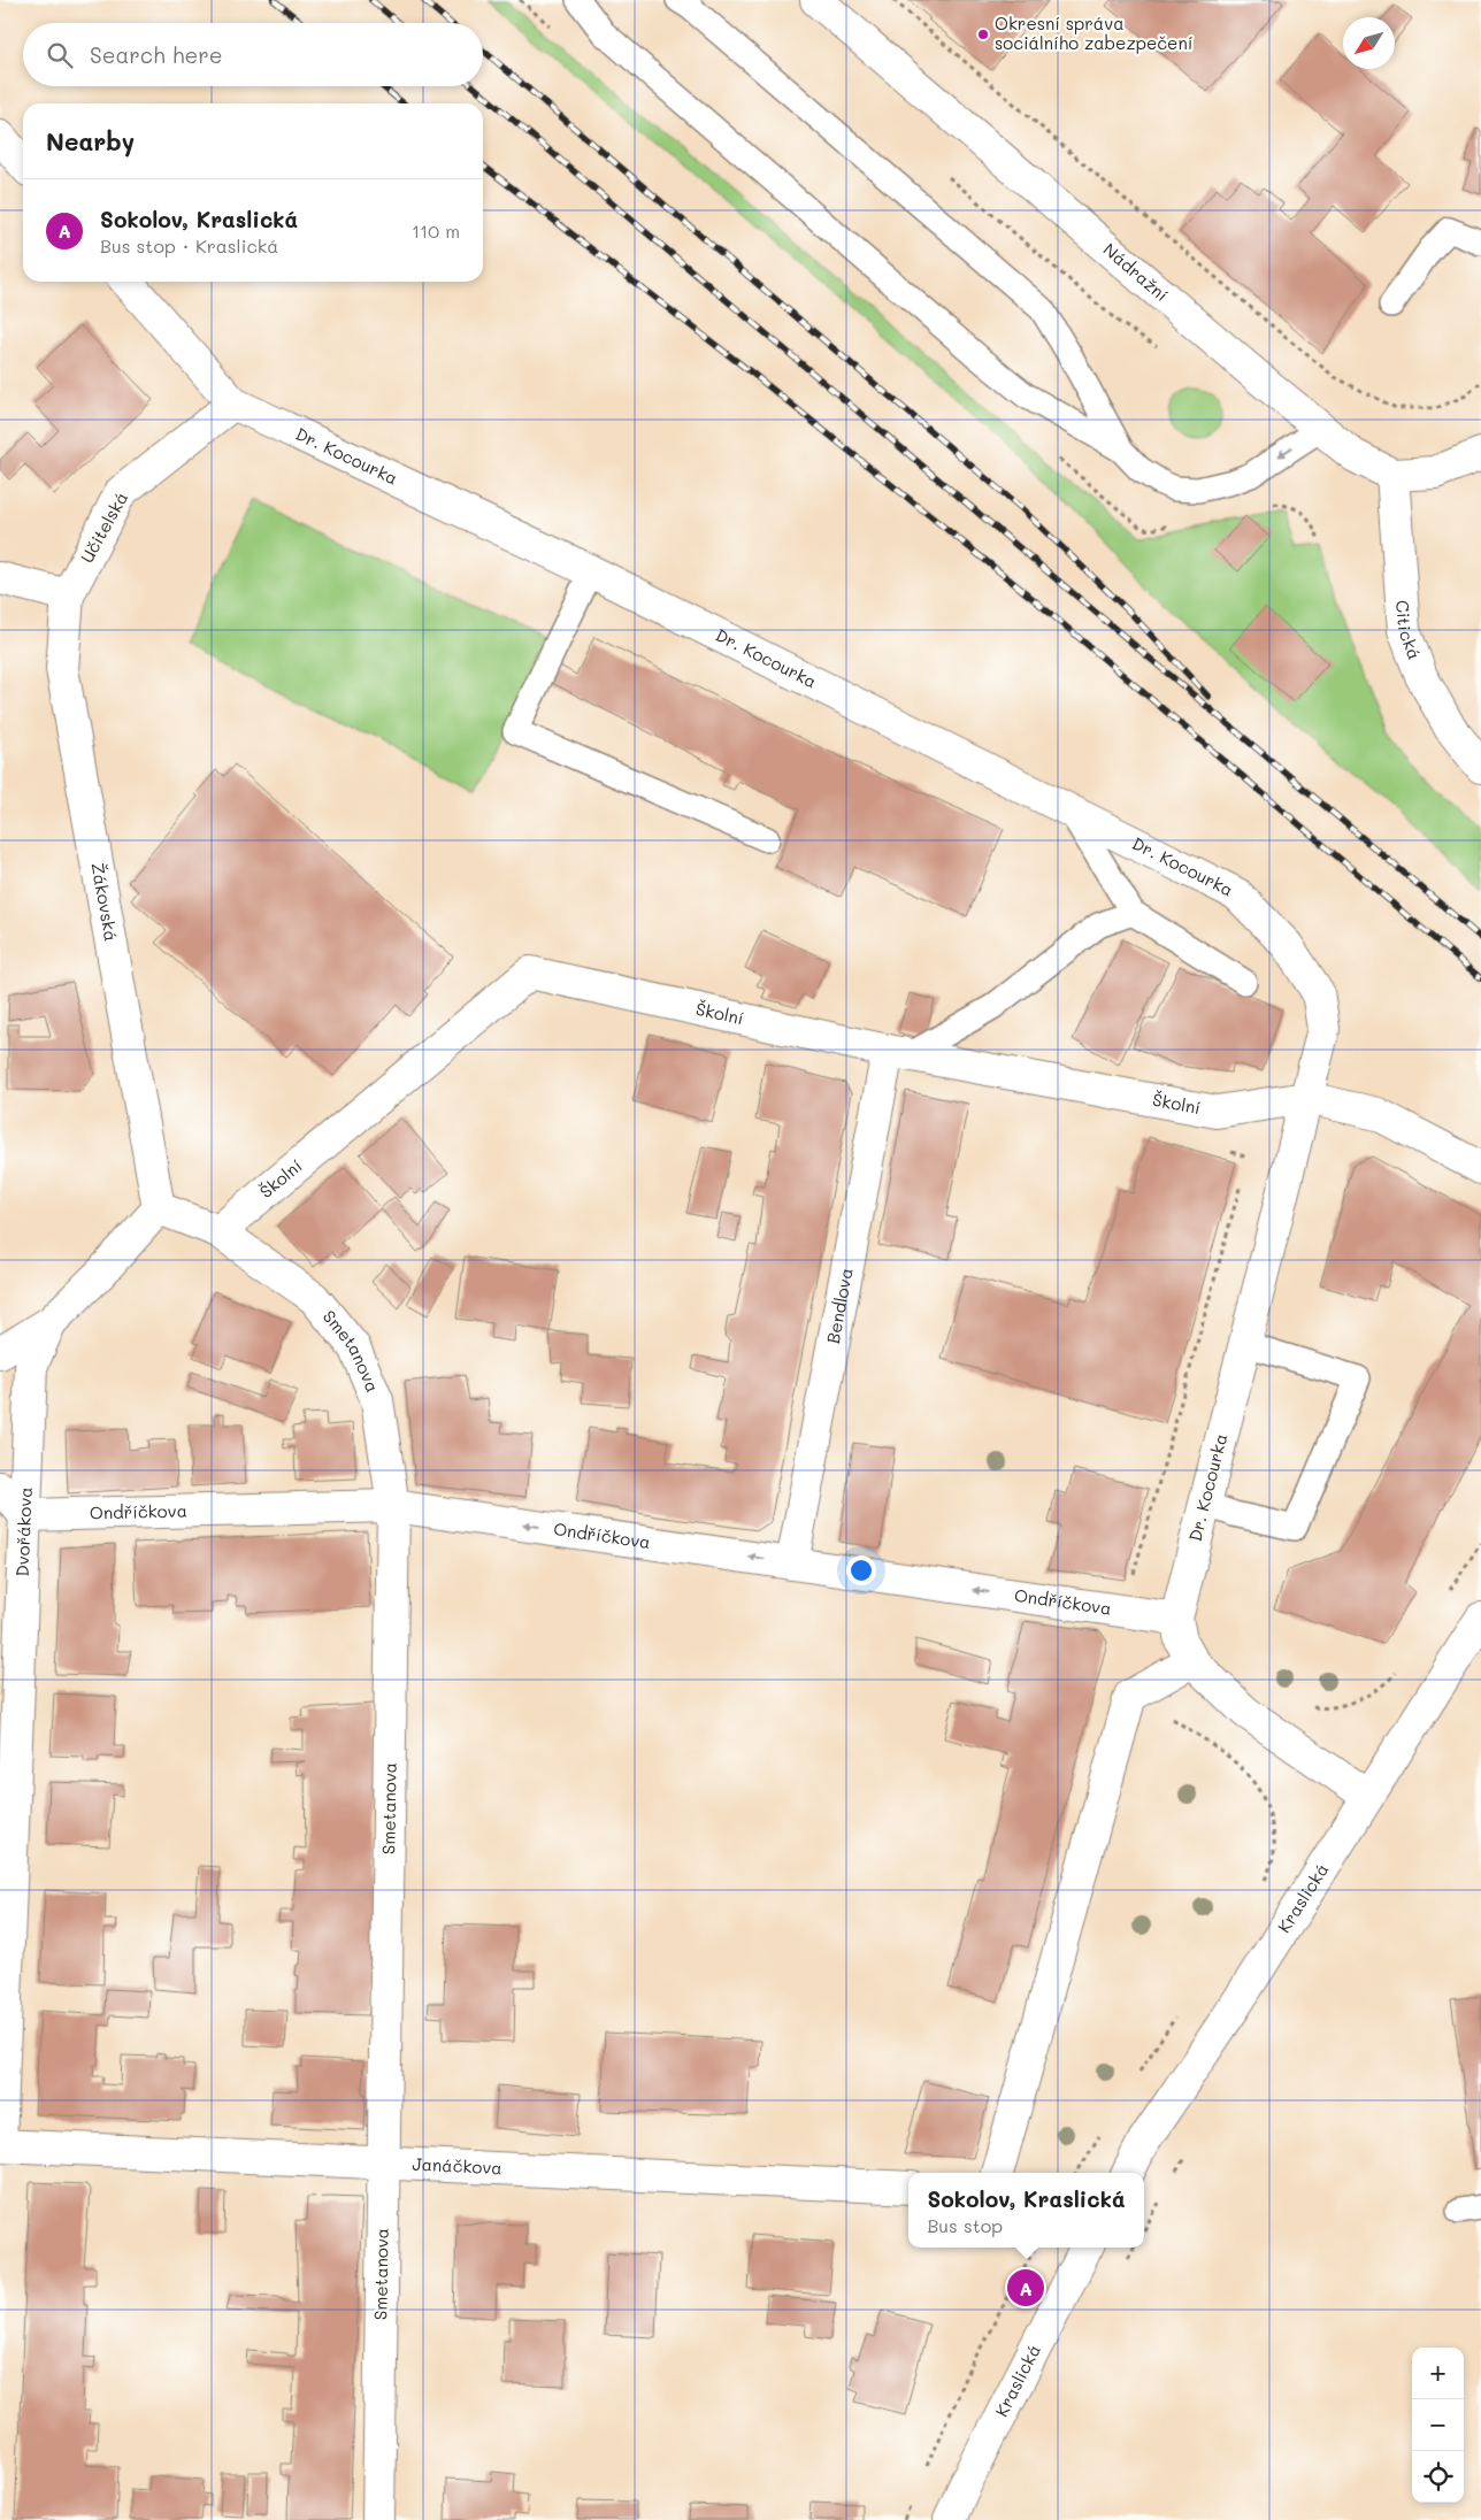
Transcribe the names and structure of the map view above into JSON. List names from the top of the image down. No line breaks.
{"streets":{"street":["Nádražní","Dr. Kocourka","Učitelská","Citická","Žákovská","Školní","Bendlova","Smetanova","Ondříčkova","Dvořákova","Kraslická","Janáčkova"]},"crossings":[["Nádražní","Citická"],["Dr. Kocourka","Učitelská"],["Dr. Kocourka","Školní"],["Dr. Kocourka","Ondříčkova"],["Dr. Kocourka","Kraslická"],["Učitelská","Žákovská"],["Žákovská","Smetanova"],["Žákovská","Dvořákova"],["Školní","Bendlova"],["Školní","Smetanova"],["Bendlova","Ondříčkova"],["Smetanova","Ondříčkova"],["Smetanova","Dvořákova"],["Smetanova","Janáčkova"],["Ondříčkova","Dvořákova"],["Dvořákova","Janáčkova"]],"one_way":["Ondříčkova"],"places":["Okresní správa sociálního zabezpečení"],"north":"bottom left","page":{"search":"Search here","heading":"Nearby","list":[{"mark":"A","name":"Sokolov, Kraslická","note":"Bus stop · Kraslická","value":"110 m"}],"popup":["Sokolov, Kraslická","Bus stop"],"pins":"A","map_buttons":["+","−"]}}
